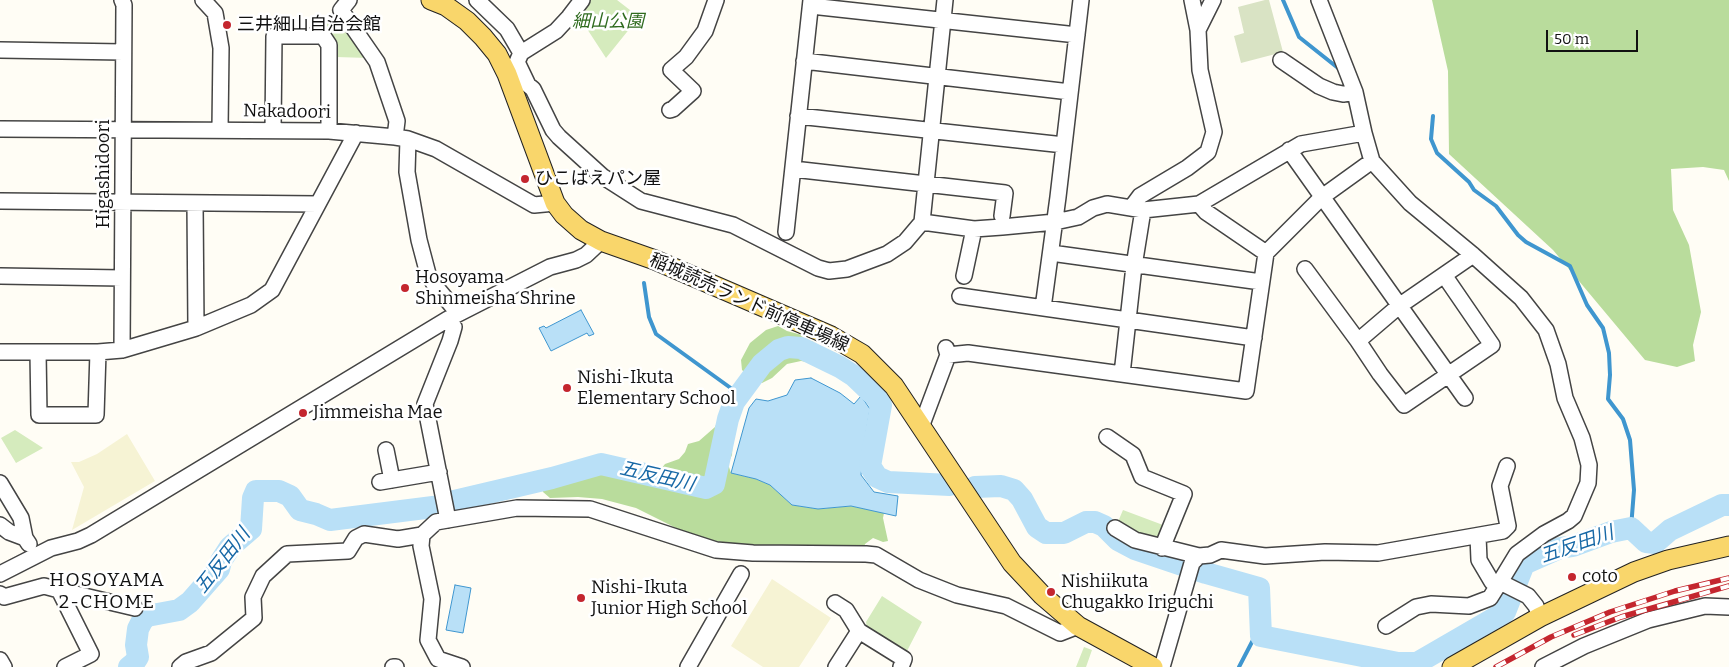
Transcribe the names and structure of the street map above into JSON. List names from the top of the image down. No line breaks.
{"streets":{"main road":["稲城読売ランド前停車場線"],"street":["Nakadoori","Higashidoori"]},"crossings":[["Nakadoori","Higashidoori"],["Nakadoori","稲城読売ランド前停車場線"]],"districts":["HOSOYAMA 2-CHOME"],"water":["五反田川"],"parks":["細山公園"],"places":["三井細山自治会館","ひこばえパン屋","Hosoyama Shinmeisha Shrine","Nishi-Ikuta Elementary School","Jimmeisha Mae","coto","Nishiikuta Chugakko Iriguchi","Nishi-Ikuta Junior High School"],"scale_bar":"50 m"}
